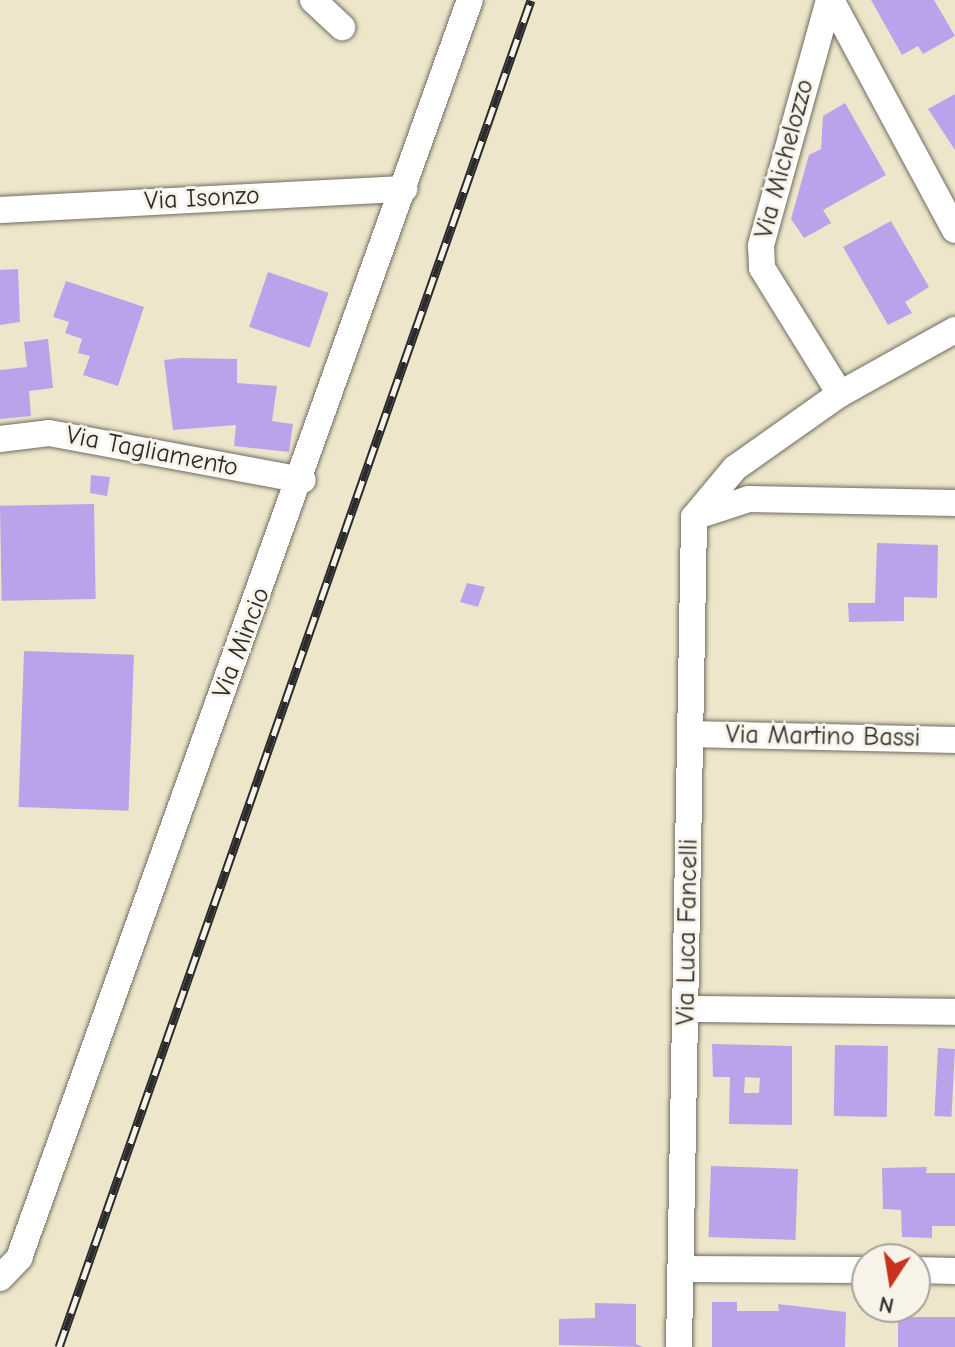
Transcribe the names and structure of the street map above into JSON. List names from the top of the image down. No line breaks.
{"streets":{"street":["Via Michelozzo","Via Isonzo","Via Tagliamento","Via Mincio","Via Martino Bassi","Via Luca Fancelli"]},"crossings":[["Via Isonzo","Via Mincio"],["Via Tagliamento","Via Mincio"],["Via Martino Bassi","Via Luca Fancelli"]],"north":"bottom"}
